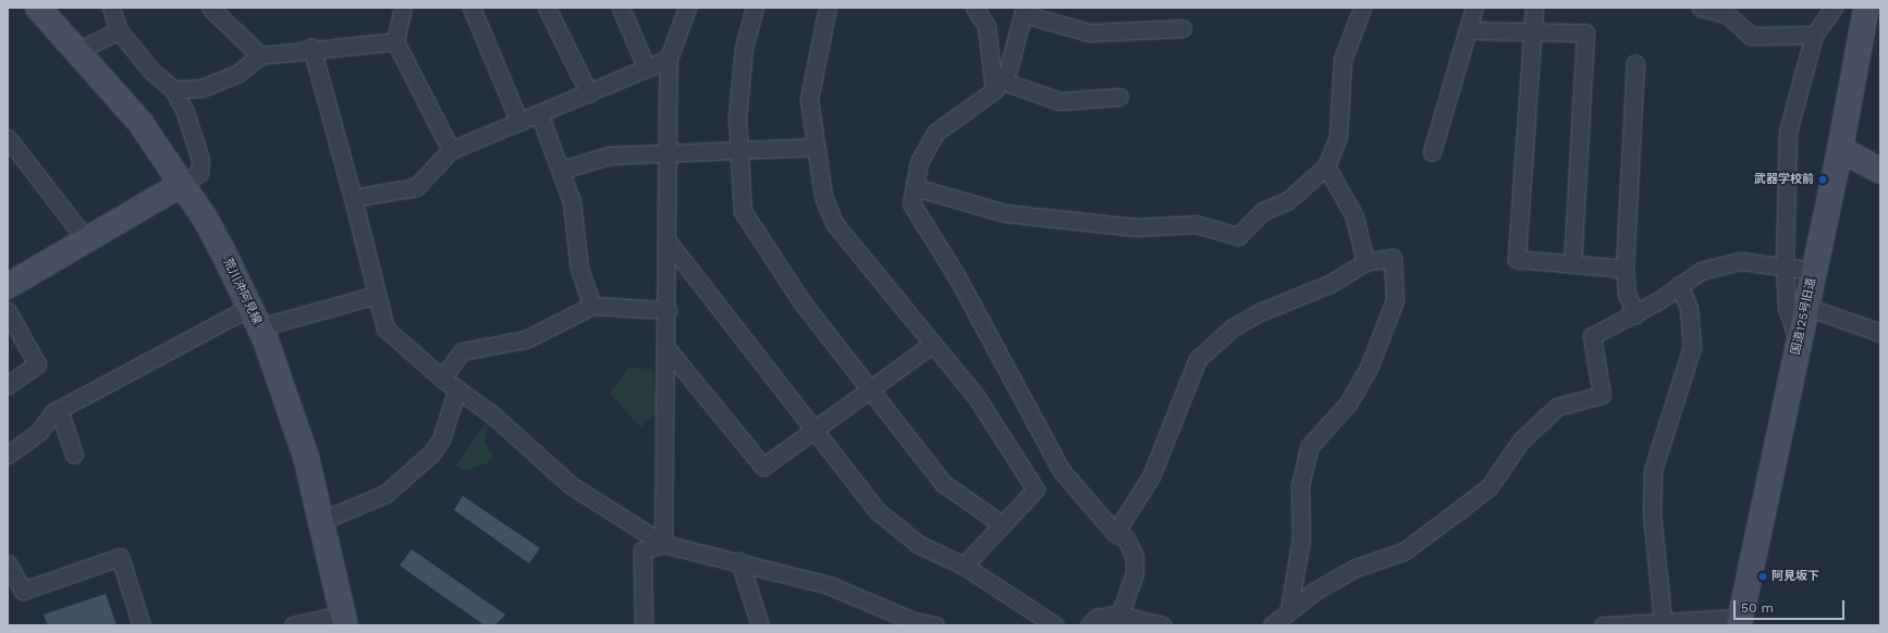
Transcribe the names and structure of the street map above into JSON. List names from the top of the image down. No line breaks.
{"streets":{"street":["荒川沖阿見線","国道125号旧道"]},"places":["武器学校前","阿見坂下"],"scale_bar":"50 m"}
